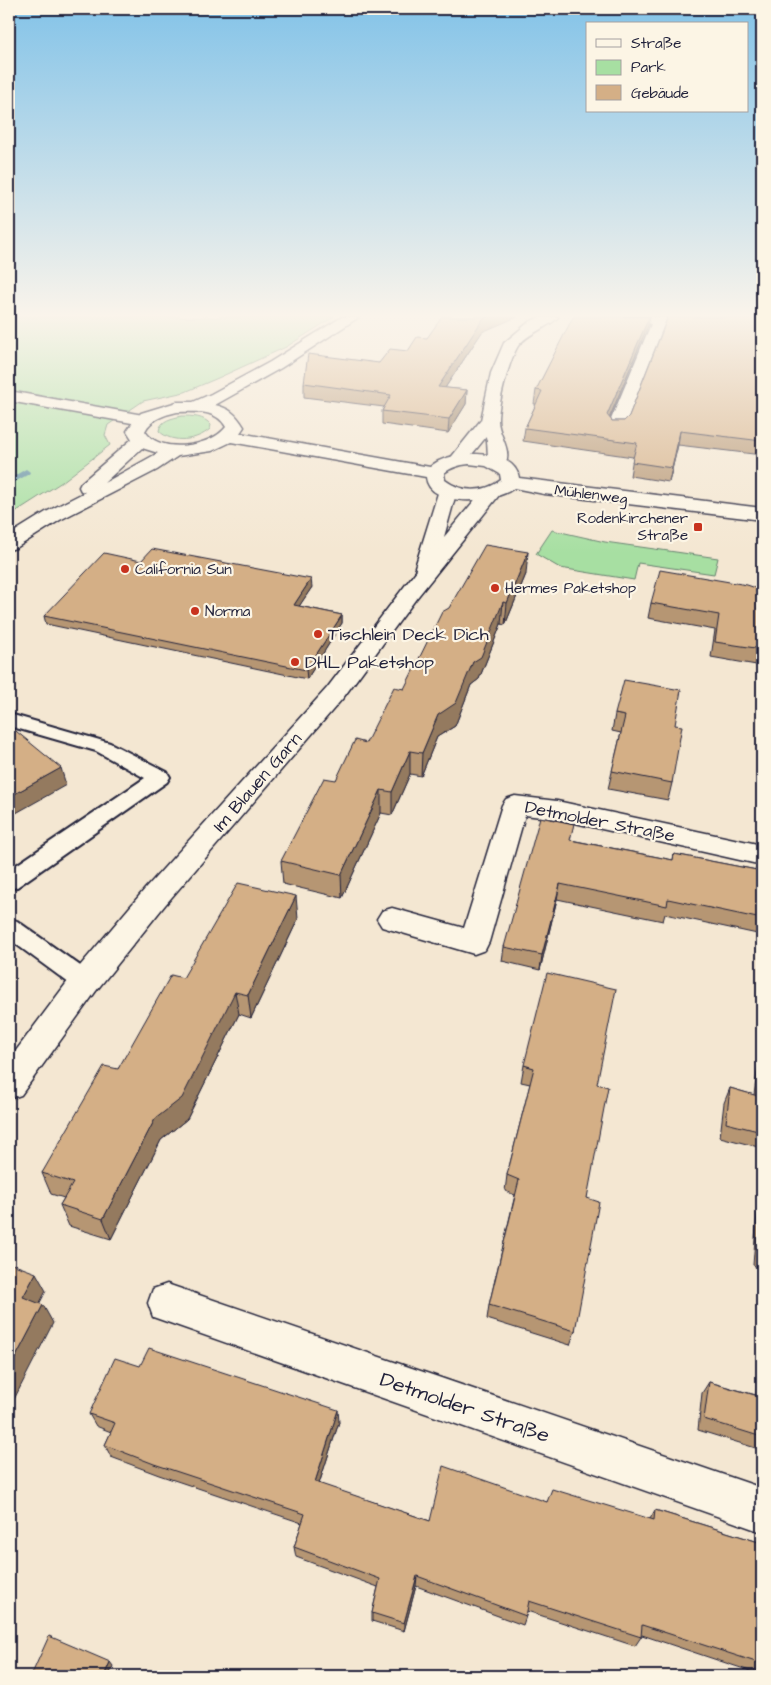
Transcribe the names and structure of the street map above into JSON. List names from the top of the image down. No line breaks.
{"streets":{"street":["Mühlenweg","Im Blauen Garn","Detmolder Straße"]},"places":{"transit":["Rodenkirchener Straße"],"other":["California Sun","Hermes Paketshop","Norma","Tischlein Deck Dich","DHL Paketshop"]},"legend":["Straße","Park","Gebäude"]}
